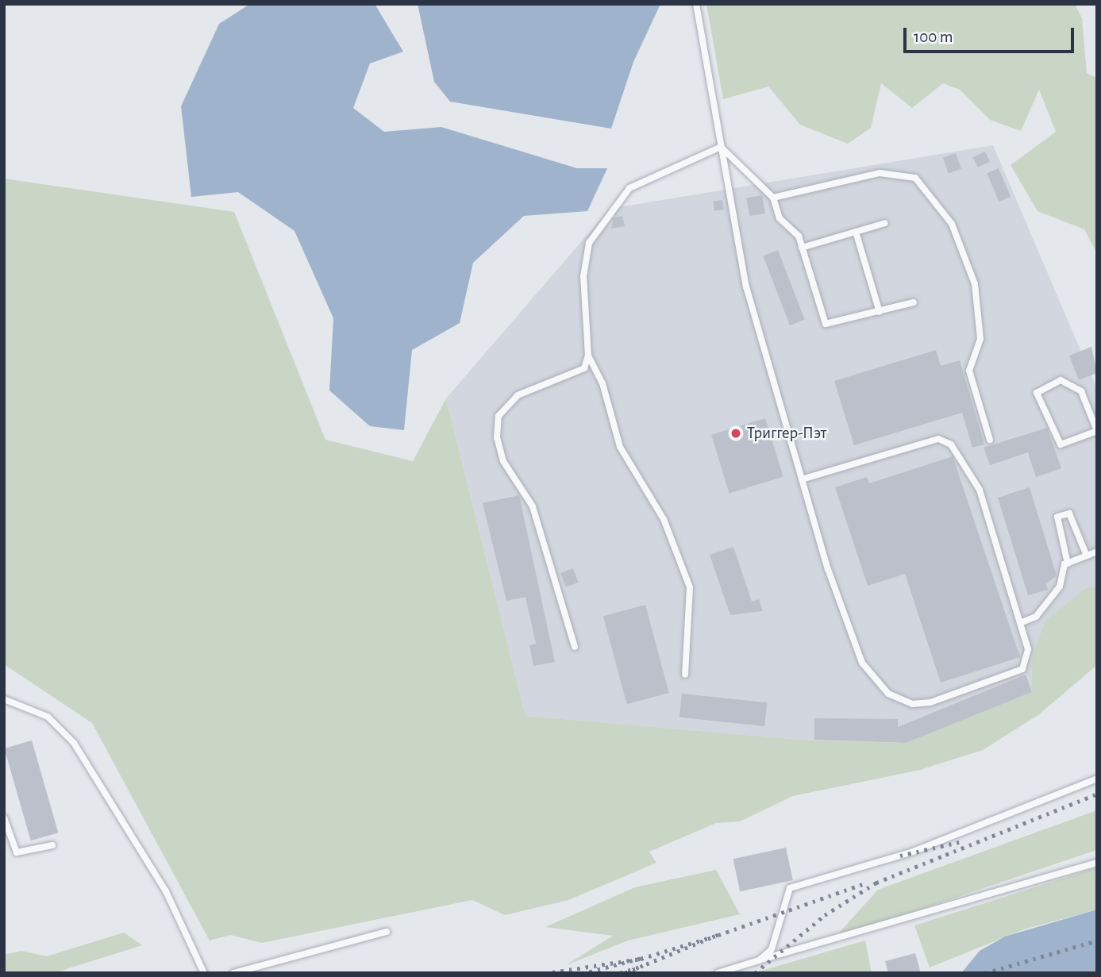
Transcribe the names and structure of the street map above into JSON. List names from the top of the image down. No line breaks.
{"places":["Триггер-Пэт"],"scale_bar":"100 m"}
